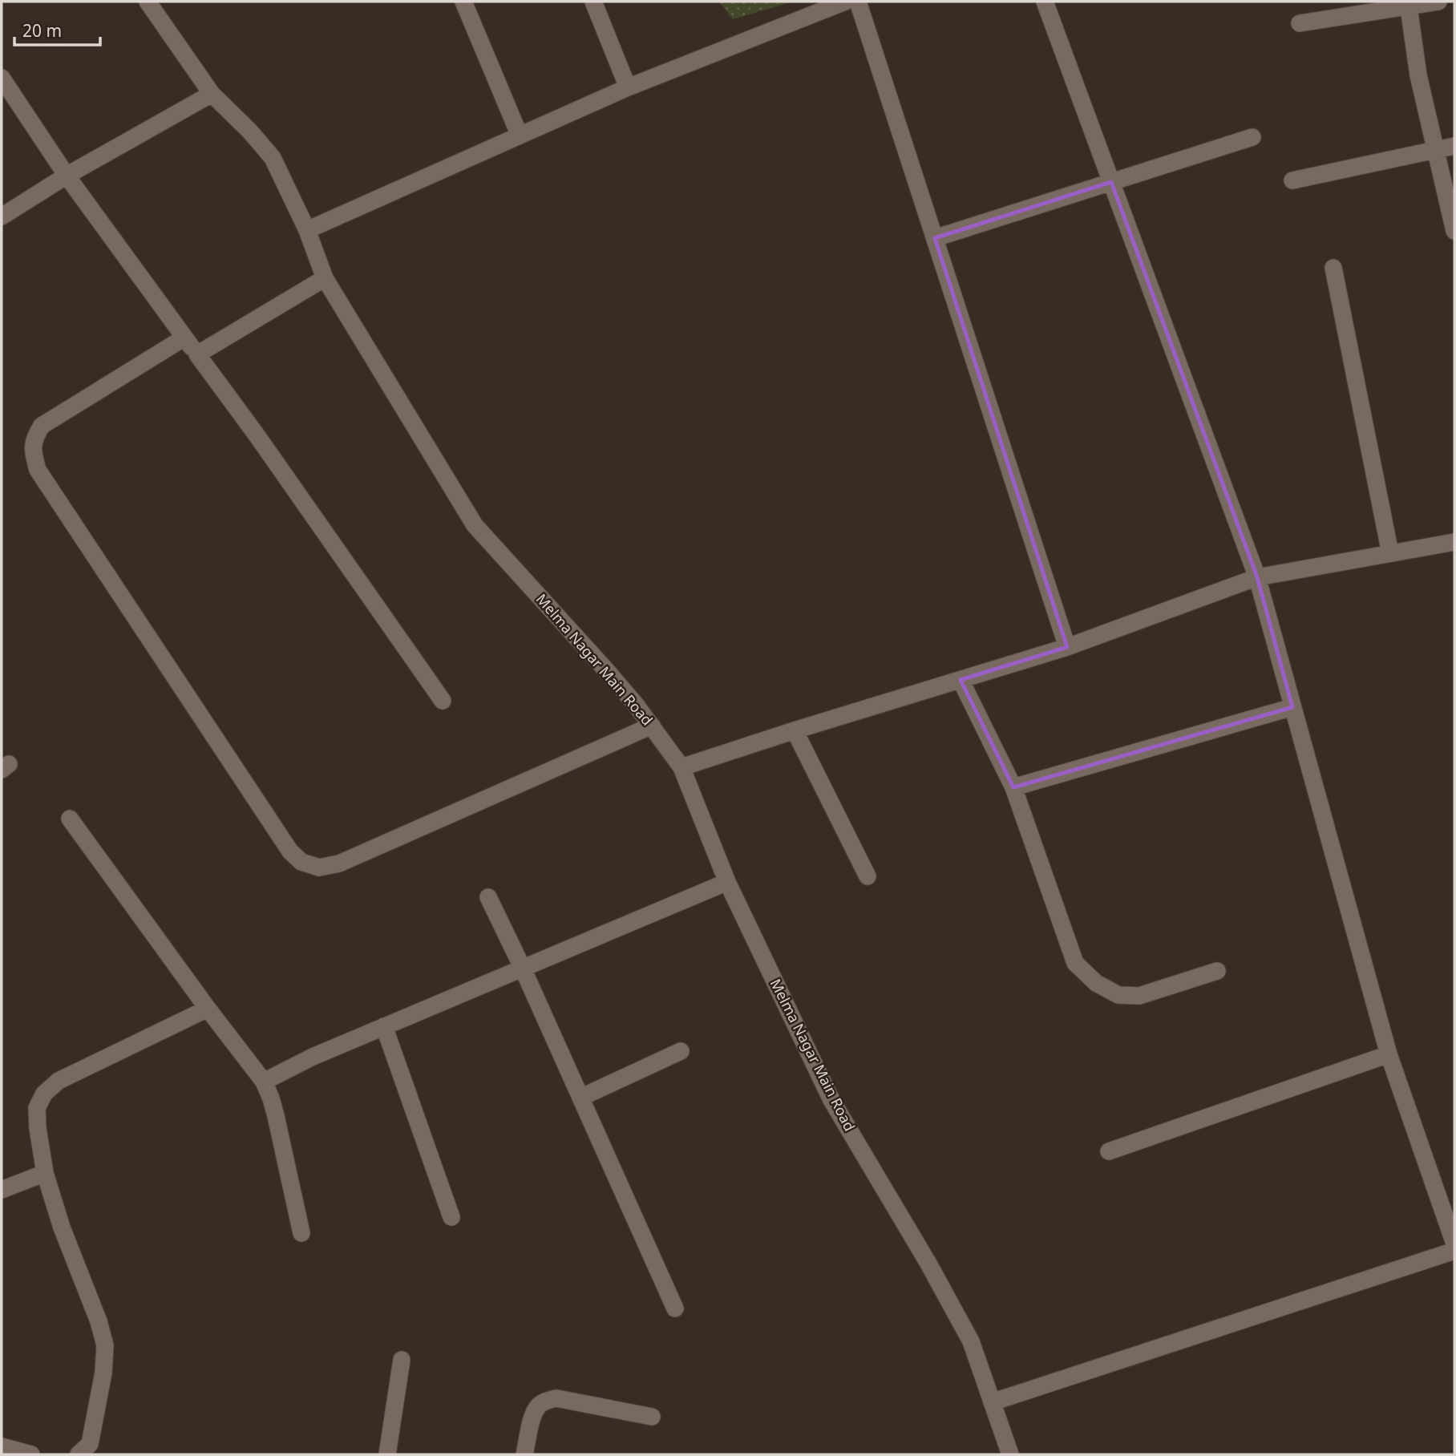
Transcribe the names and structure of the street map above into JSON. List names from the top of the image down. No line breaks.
{"streets":{"street":["Melma Nagar Main Road"]},"scale_bar":"20 m"}
